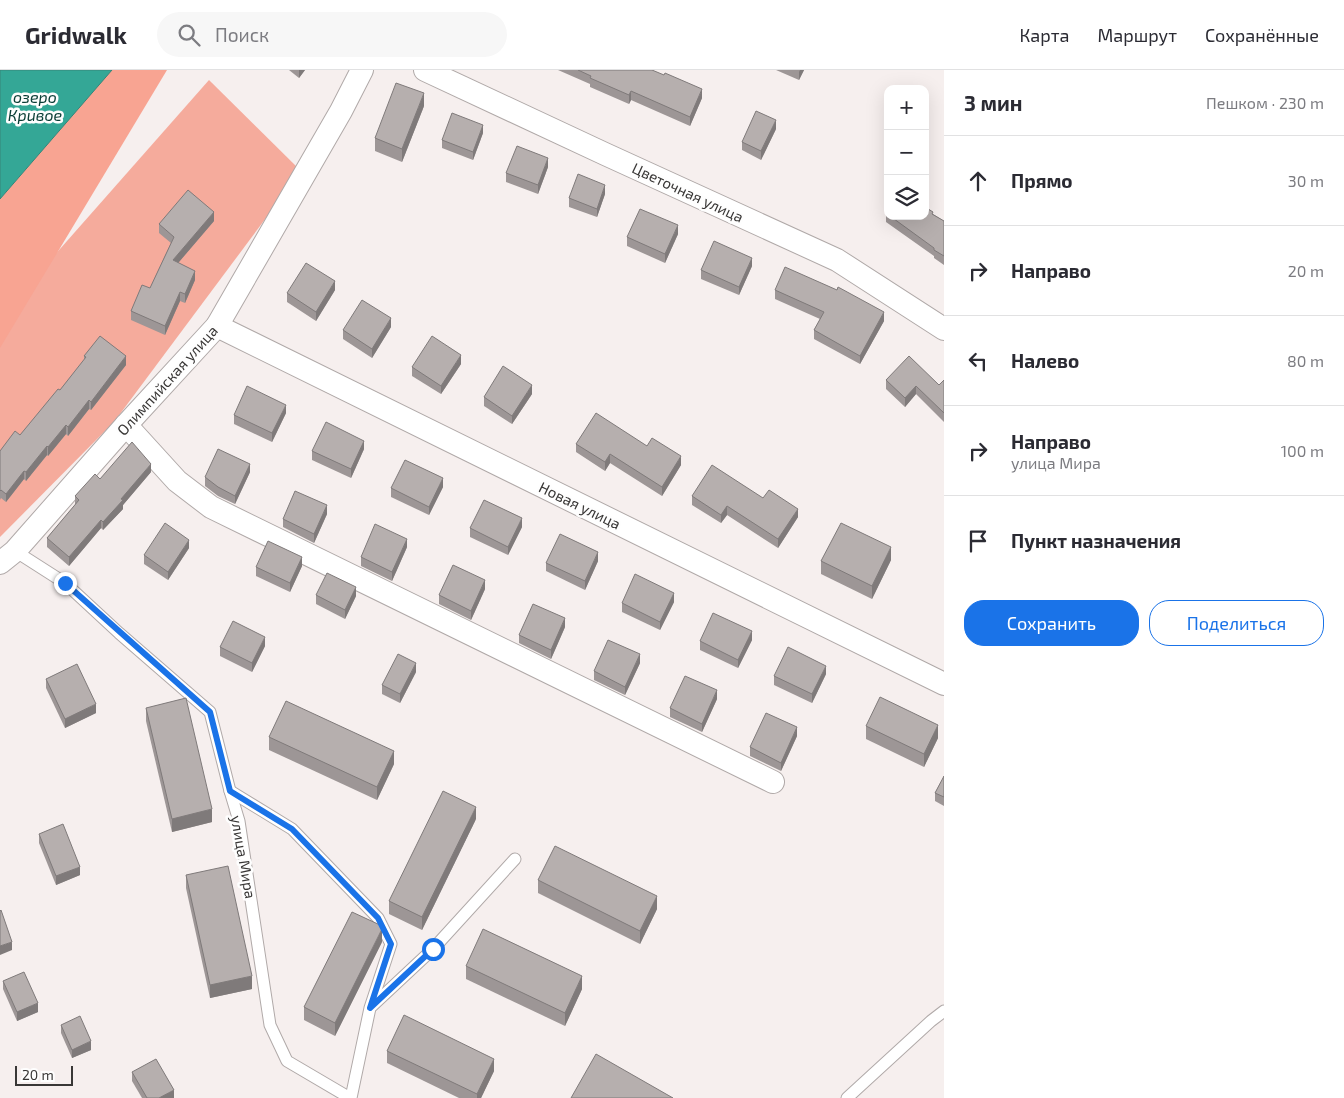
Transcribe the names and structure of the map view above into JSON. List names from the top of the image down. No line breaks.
{"streets":{"street":["Цветочная улица","Олимпийская улица","Новая улица"],"lane":["улица Мира"]},"crossings":[["Олимпийская улица","Новая улица"],["Олимпийская улица","улица Мира"]],"water":["озеро Кривое"],"scale_bar":"20 m","page":{"header":"Gridwalk","search":"Поиск","nav":["Карта","Маршрут","Сохранённые"],"heading":["3 мин","Пешком · 230 m"],"map_buttons":["+","−"],"list":[["Прямо","30 m"],["Направо","20 m"],["Налево","80 m"],["Направо","улица Мира","100 m"],"Пункт назначения"],"buttons":["Сохранить","Поделиться"],"scale":"20 m"}}
